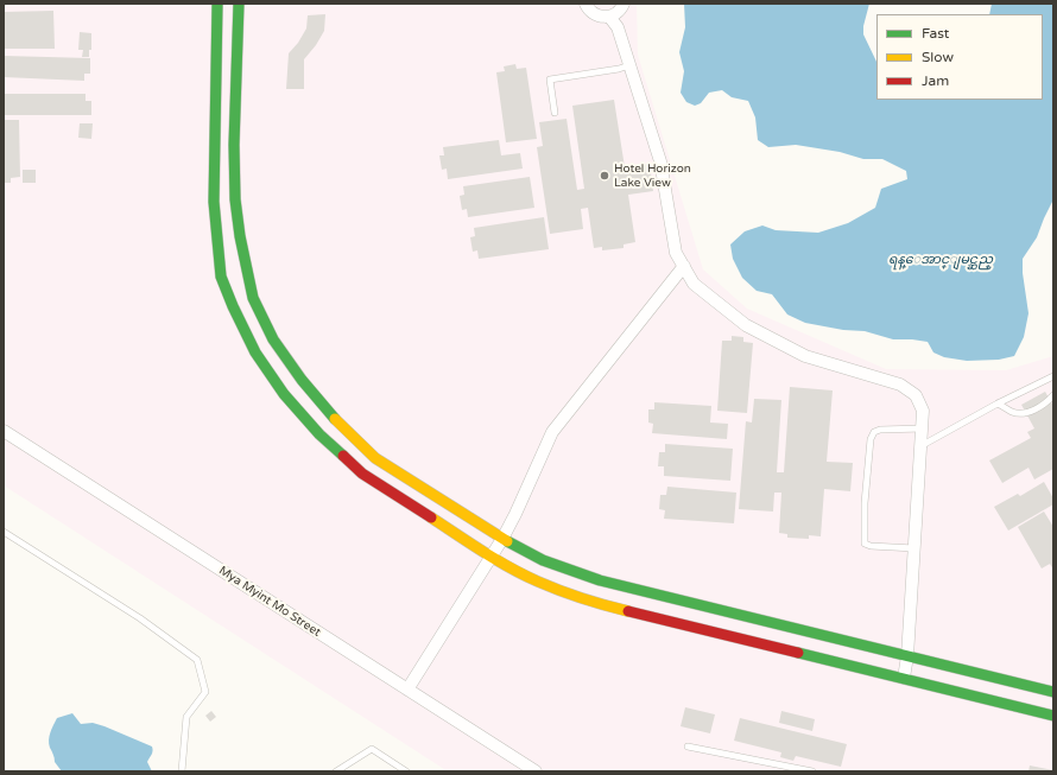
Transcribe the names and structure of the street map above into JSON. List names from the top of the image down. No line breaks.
{"streets":{"street":["Mya Myint Mo Street"]},"water":["ရန္ေအာင္ျမင္ဆည္"],"places":["Hotel Horizon Lake View"],"legend":["Fast","Slow","Jam"]}
